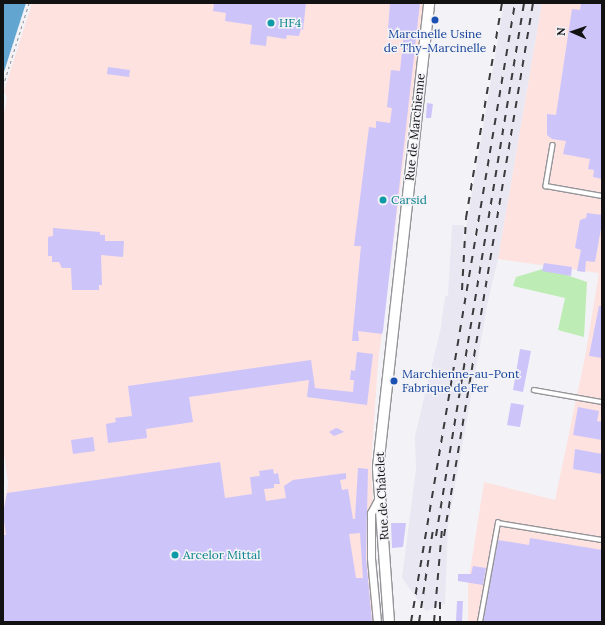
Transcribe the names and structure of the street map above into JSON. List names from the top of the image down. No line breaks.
{"streets":{"main road":["Rue de Marchienne","Rue de Châtelet"]},"crossings":[["Rue de Marchienne","Rue de Châtelet"]],"places":["Marcinelle Usine de Thy-Marcinelle","HF4","Carsid","Marchienne-au-Pont Fabrique de Fer","Arcelor Mittal"],"north":"left"}
